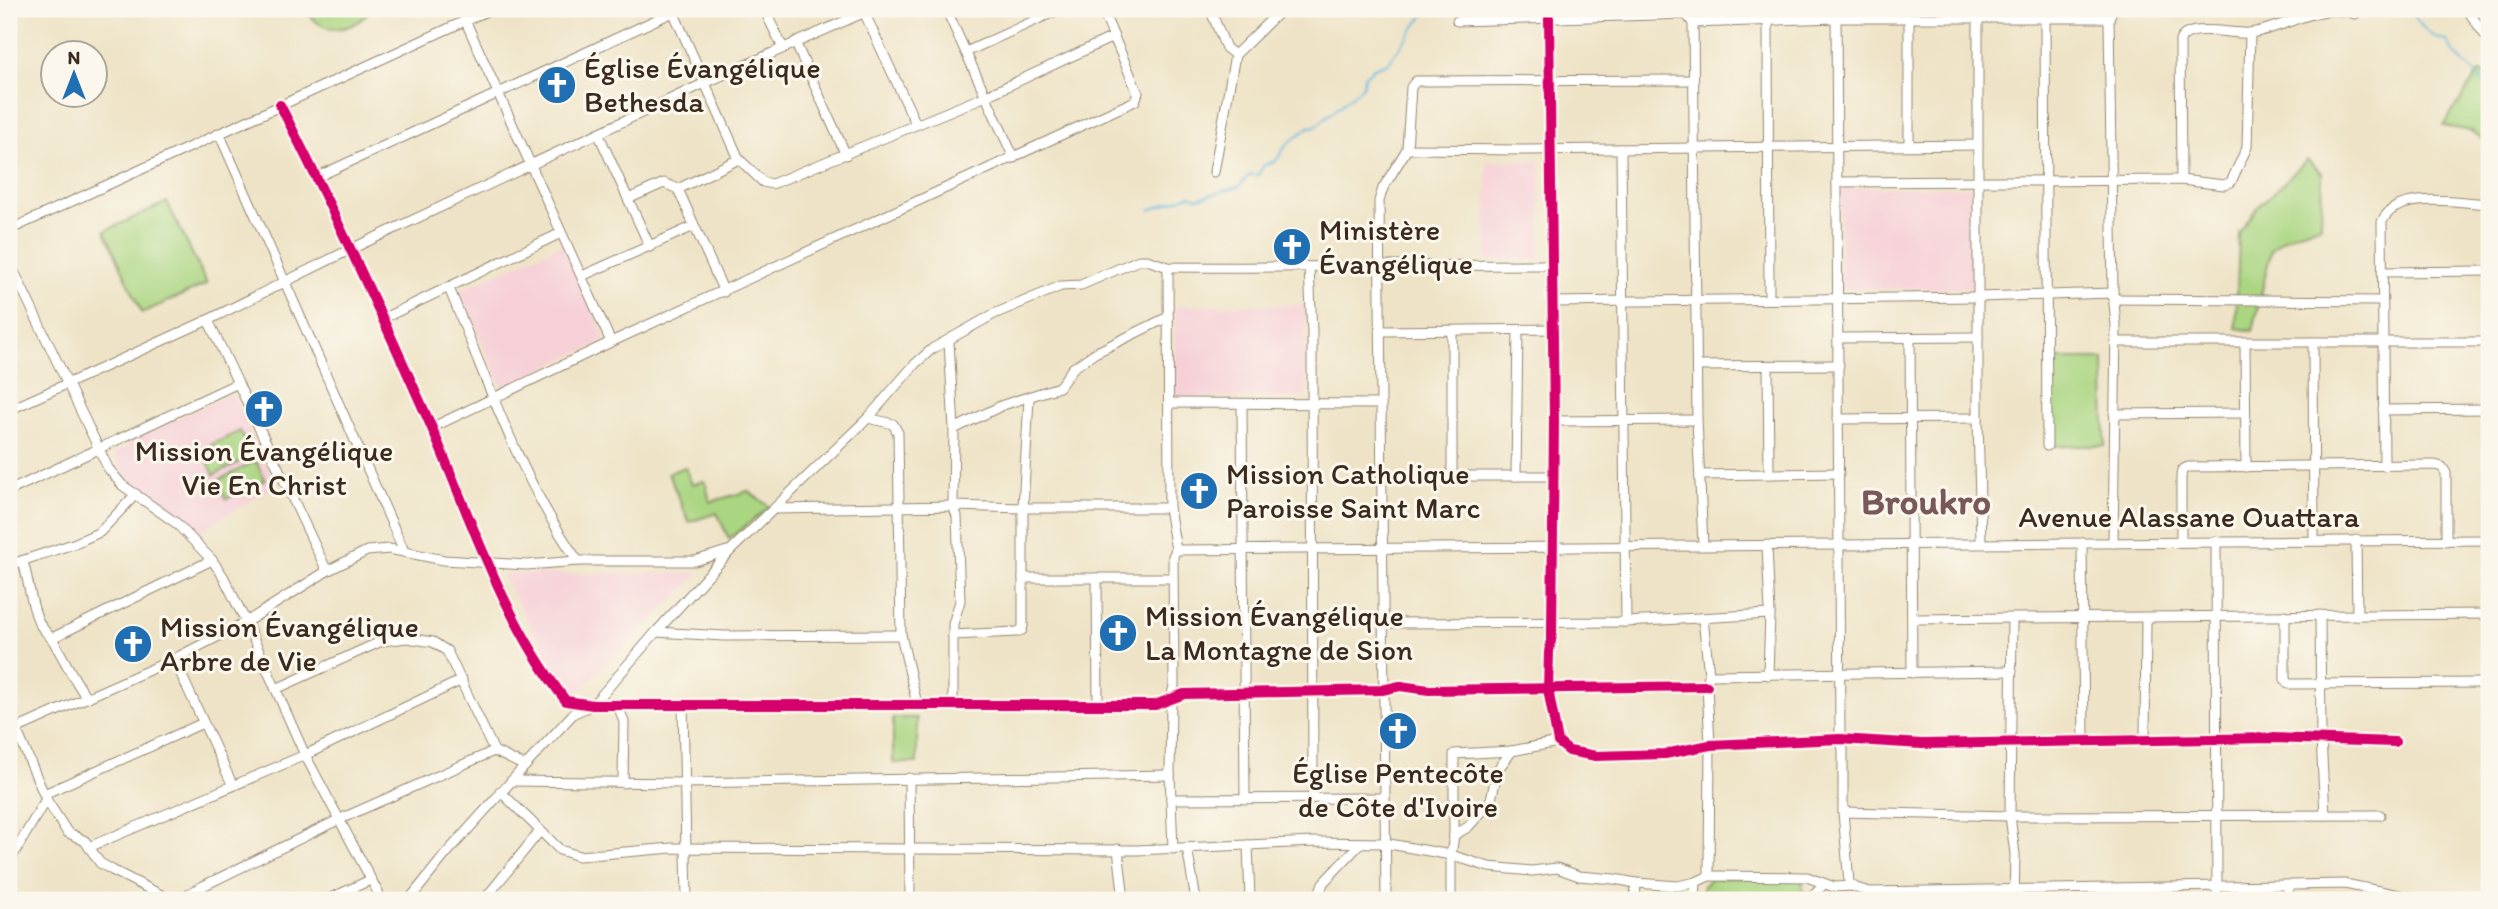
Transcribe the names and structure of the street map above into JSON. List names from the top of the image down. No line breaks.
{"streets":{"street":["Avenue Alassane Ouattara"]},"districts":["Broukro"],"places":{"church":["Église Évangélique Bethesda","Ministère Évangélique","Mission Évangélique Vie En Christ","Mission Catholique Paroisse Saint Marc","Mission Évangélique La Montagne de Sion","Mission Évangélique Arbre de Vie","Église Pentecôte de Côte d'Ivoire"]},"north":"top"}
